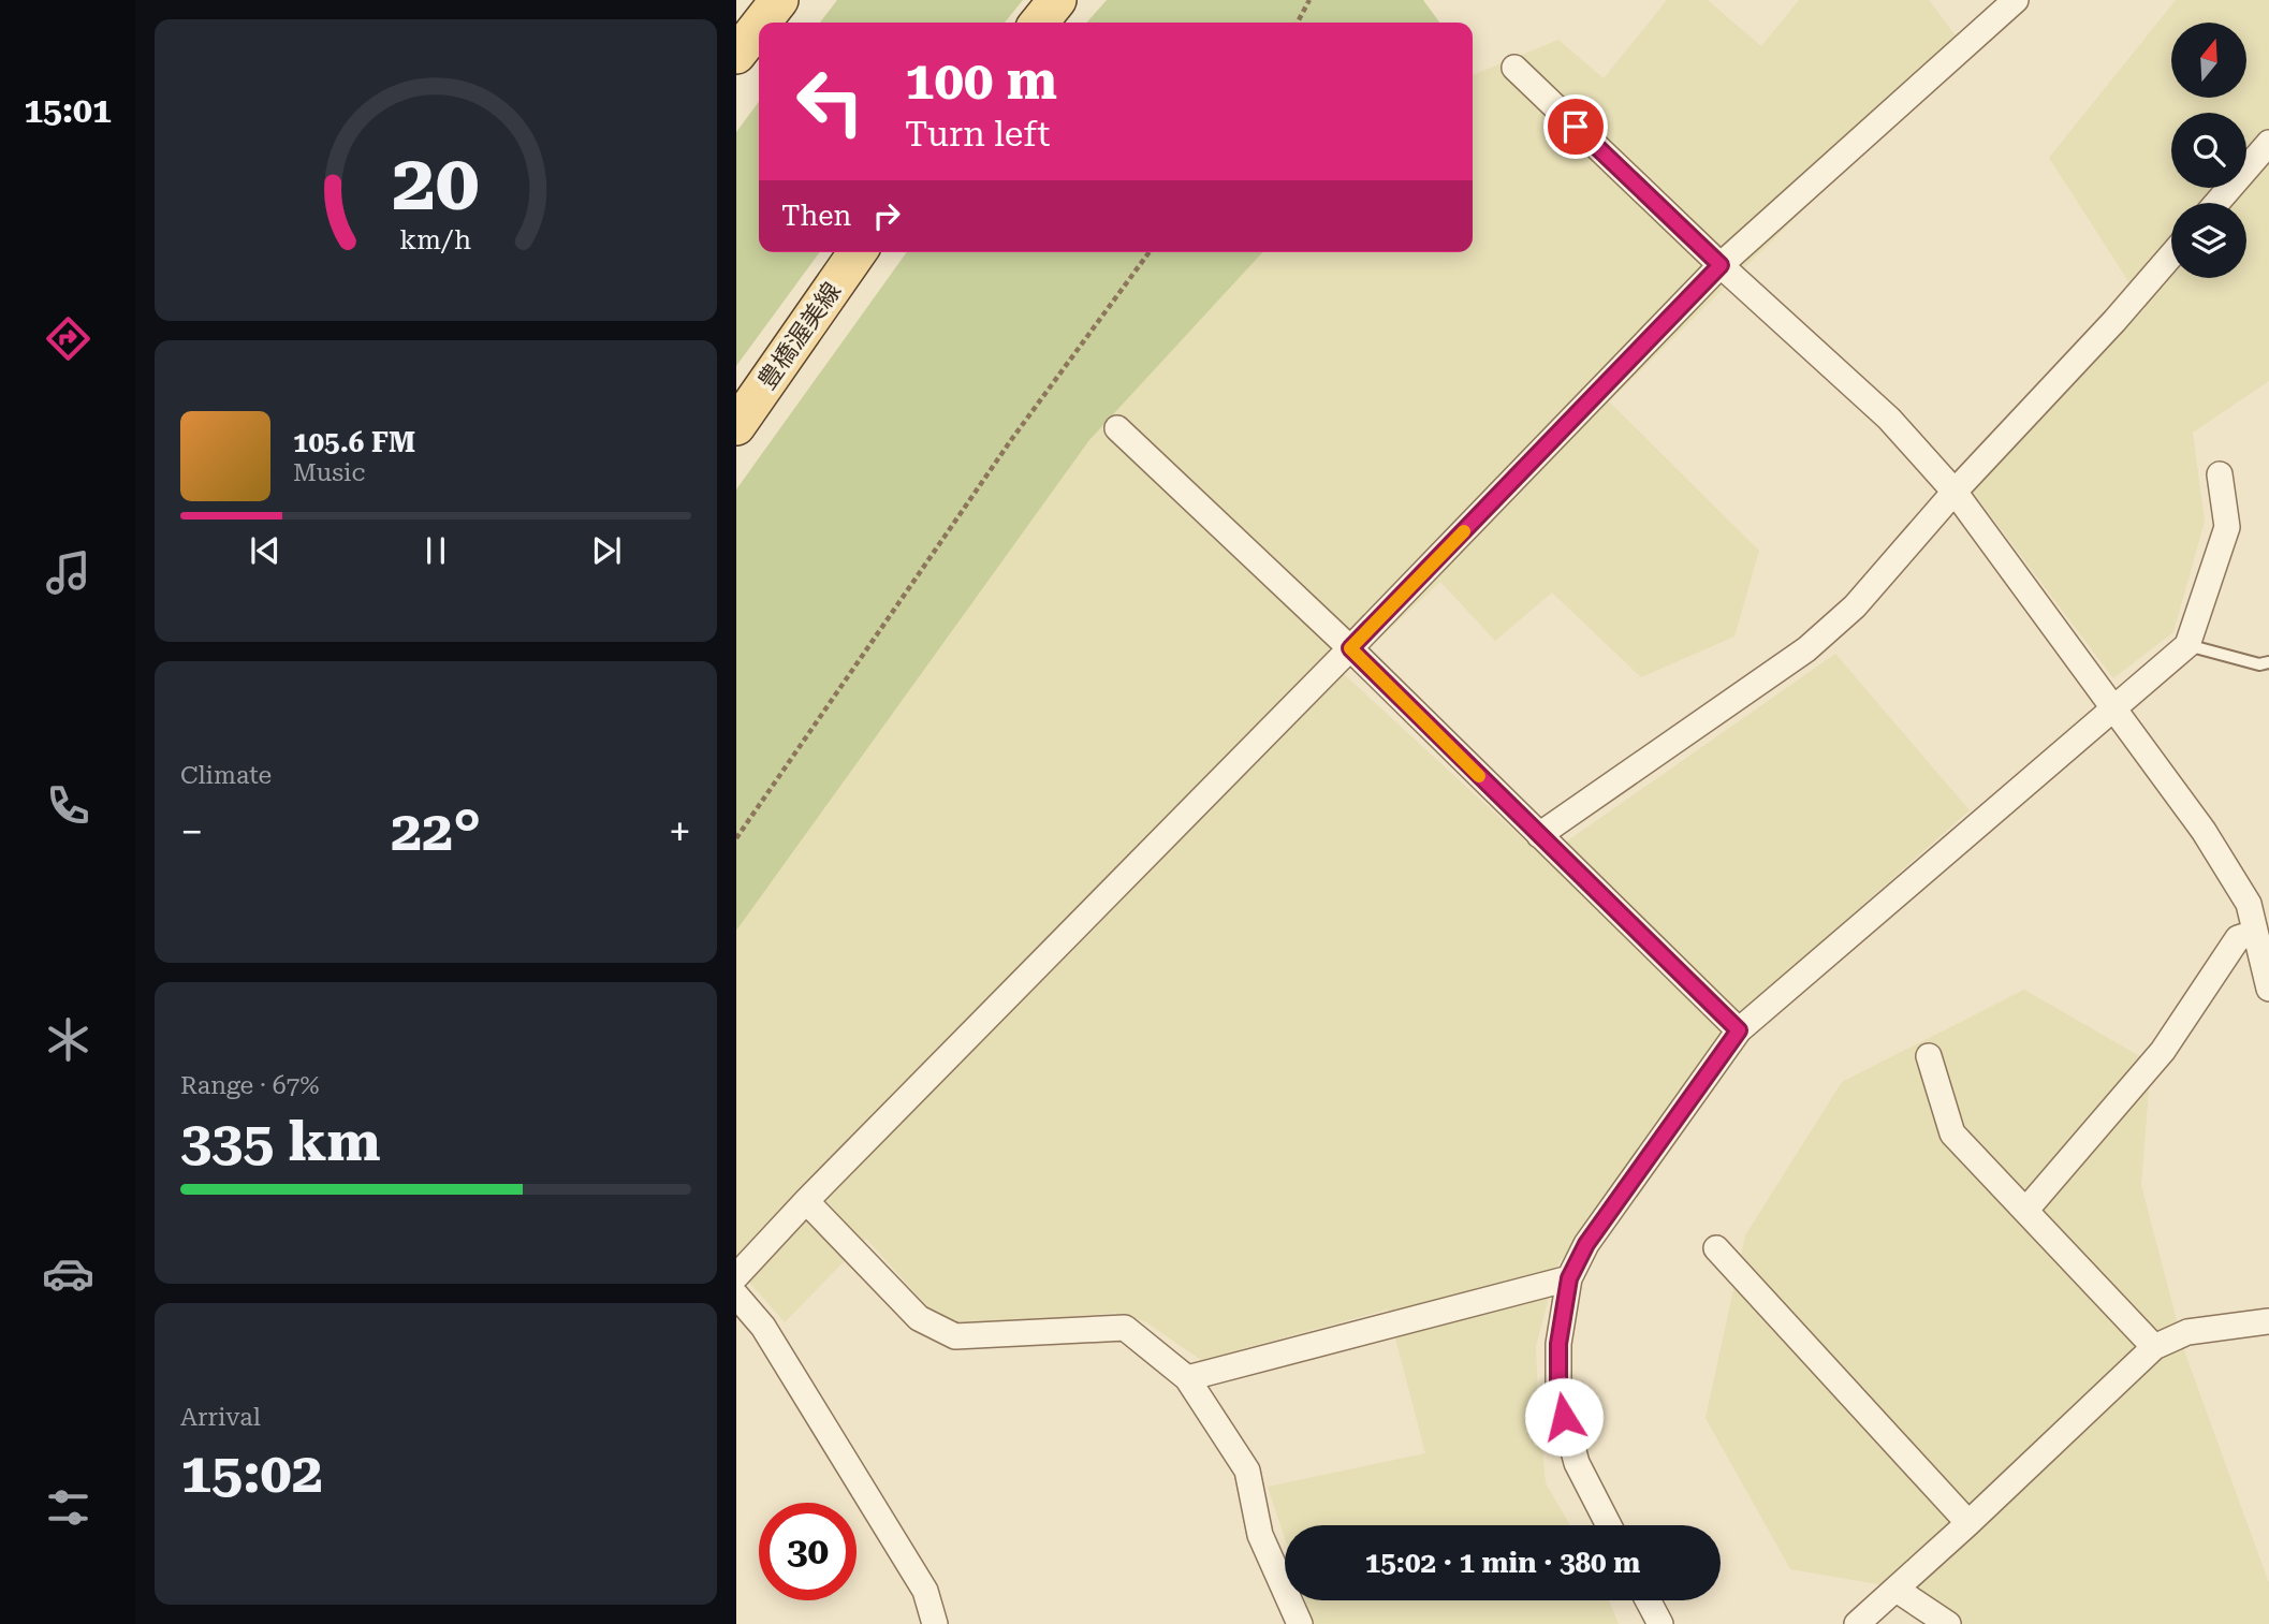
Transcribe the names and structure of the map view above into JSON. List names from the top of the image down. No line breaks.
{"streets":{"main road":["豊橋渥美線"]},"north":"top","page":{"tabs":"15:01","turn":["100 m","Turn left"],"then":"Then","song":["105.6 FM","Music"],"tile":["Climate",["Range · 67%","335 km"],["Arrival","15:02"]],"heat":["−","22°","+"],"limit":"30","trip":"15:02 · 1 min · 380 m","gauge":["20","km/h"]}}
